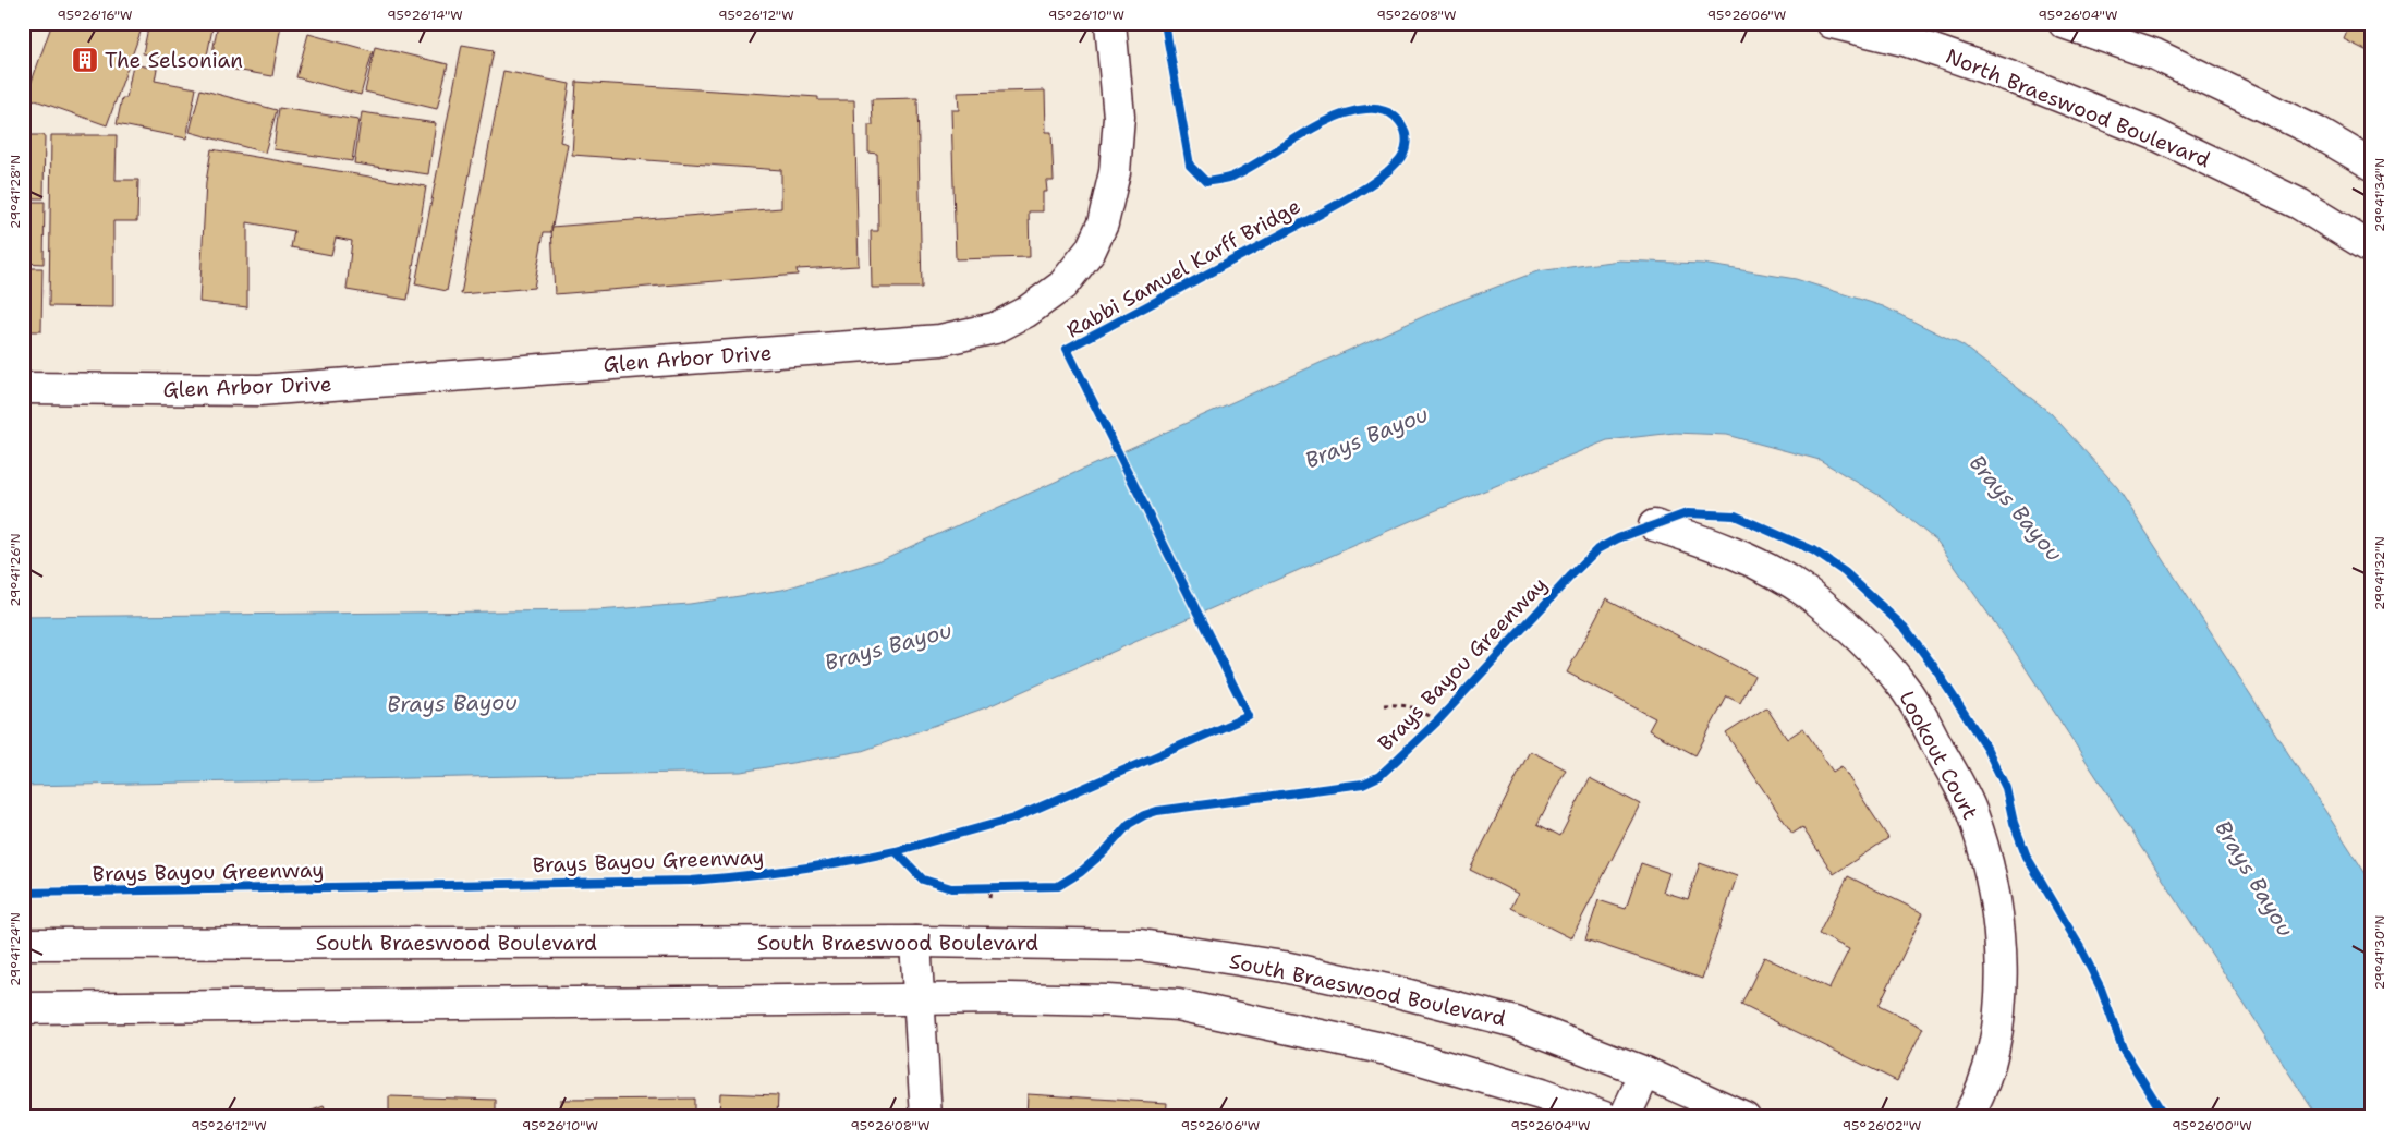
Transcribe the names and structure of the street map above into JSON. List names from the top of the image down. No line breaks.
{"streets":{"main road":["North Braeswood Boulevard","Glen Arbor Drive","Lookout Court","South Braeswood Boulevard"],"cycle path":["Rabbi Samuel Karff Bridge","Brays Bayou Greenway"]},"water":["Brays Bayou"],"places":{"building":["The Selsonian"]},"coordinates":["95°26'16\"W","95°26'14\"W","95°26'12\"W","95°26'10\"W","95°26'08\"W","95°26'06\"W","95°26'04\"W","29°41'28\"N","29°41'34\"N","29°41'26\"N","29°41'32\"N","29°41'24\"N","29°41'30\"N","95°26'02\"W","95°26'00\"W"]}
